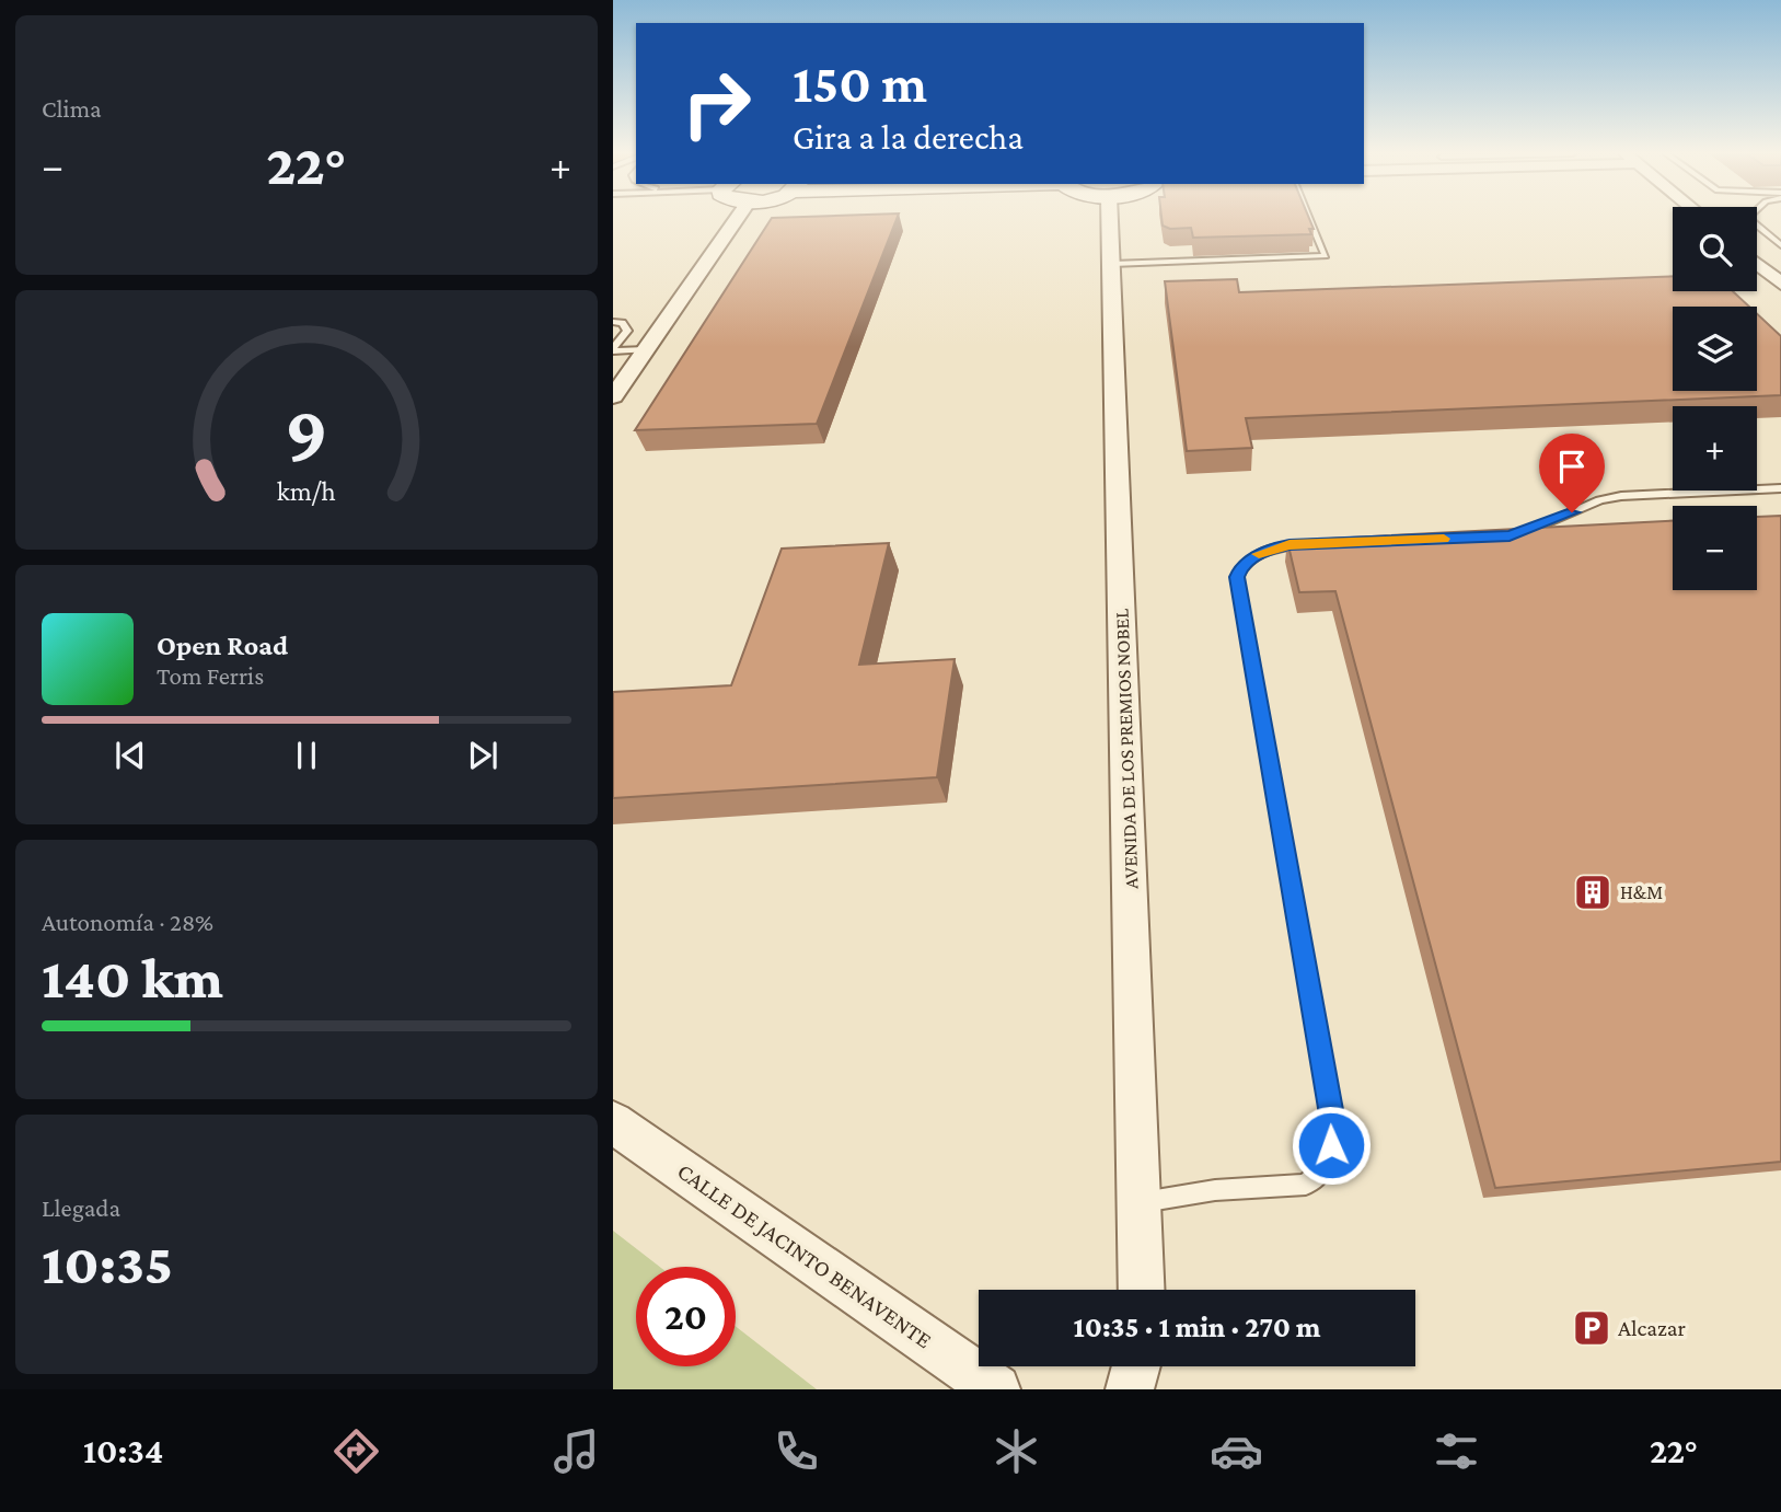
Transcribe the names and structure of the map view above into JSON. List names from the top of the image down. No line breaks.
{"streets":{"street":["AVENIDA DE LOS PREMIOS NOBEL","CALLE DE JACINTO BENAVENTE"]},"places":{"building":["H&M"],"parking":["Alcazar"]},"page":{"tile":["Clima",["Autonomía · 28%","140 km"],["Llegada","10:35"]],"turn":["150 m","Gira a la derecha"],"heat":["−","22°","+"],"map_buttons":["+","−"],"song":["Open Road","Tom Ferris"],"limit":"20","trip":"10:35 · 1 min · 270 m","tabs":["10:34","22°"],"gauge":["9","km/h"]}}
